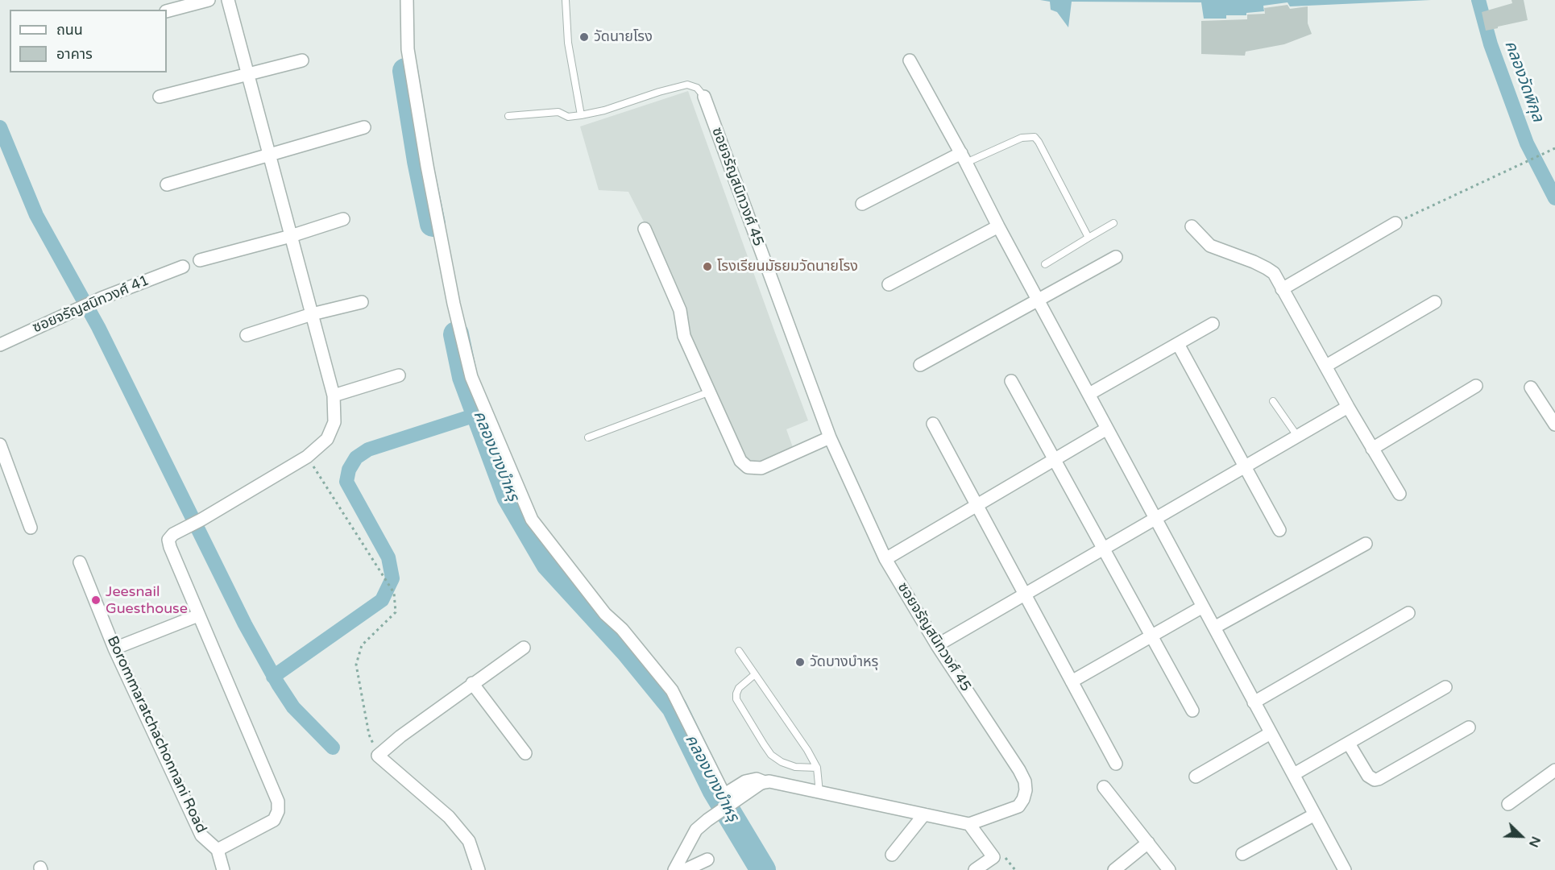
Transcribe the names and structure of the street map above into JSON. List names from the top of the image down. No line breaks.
{"streets":{"street":["ซอยจรัญสนิทวงศ์ 45","ซอยจรัญสนิทวงศ์ 41","Borommaratchachonnani Road"]},"water":["คลองวัดพิกุล","คลองบางบำหรุ"],"places":["วัดนายโรง","โรงเรียนมัธยมวัดนายโรง","Jeesnail Guesthouse","วัดบางบำหรุ"],"legend":["ถนน","อาคาร"],"north":"bottom right"}
